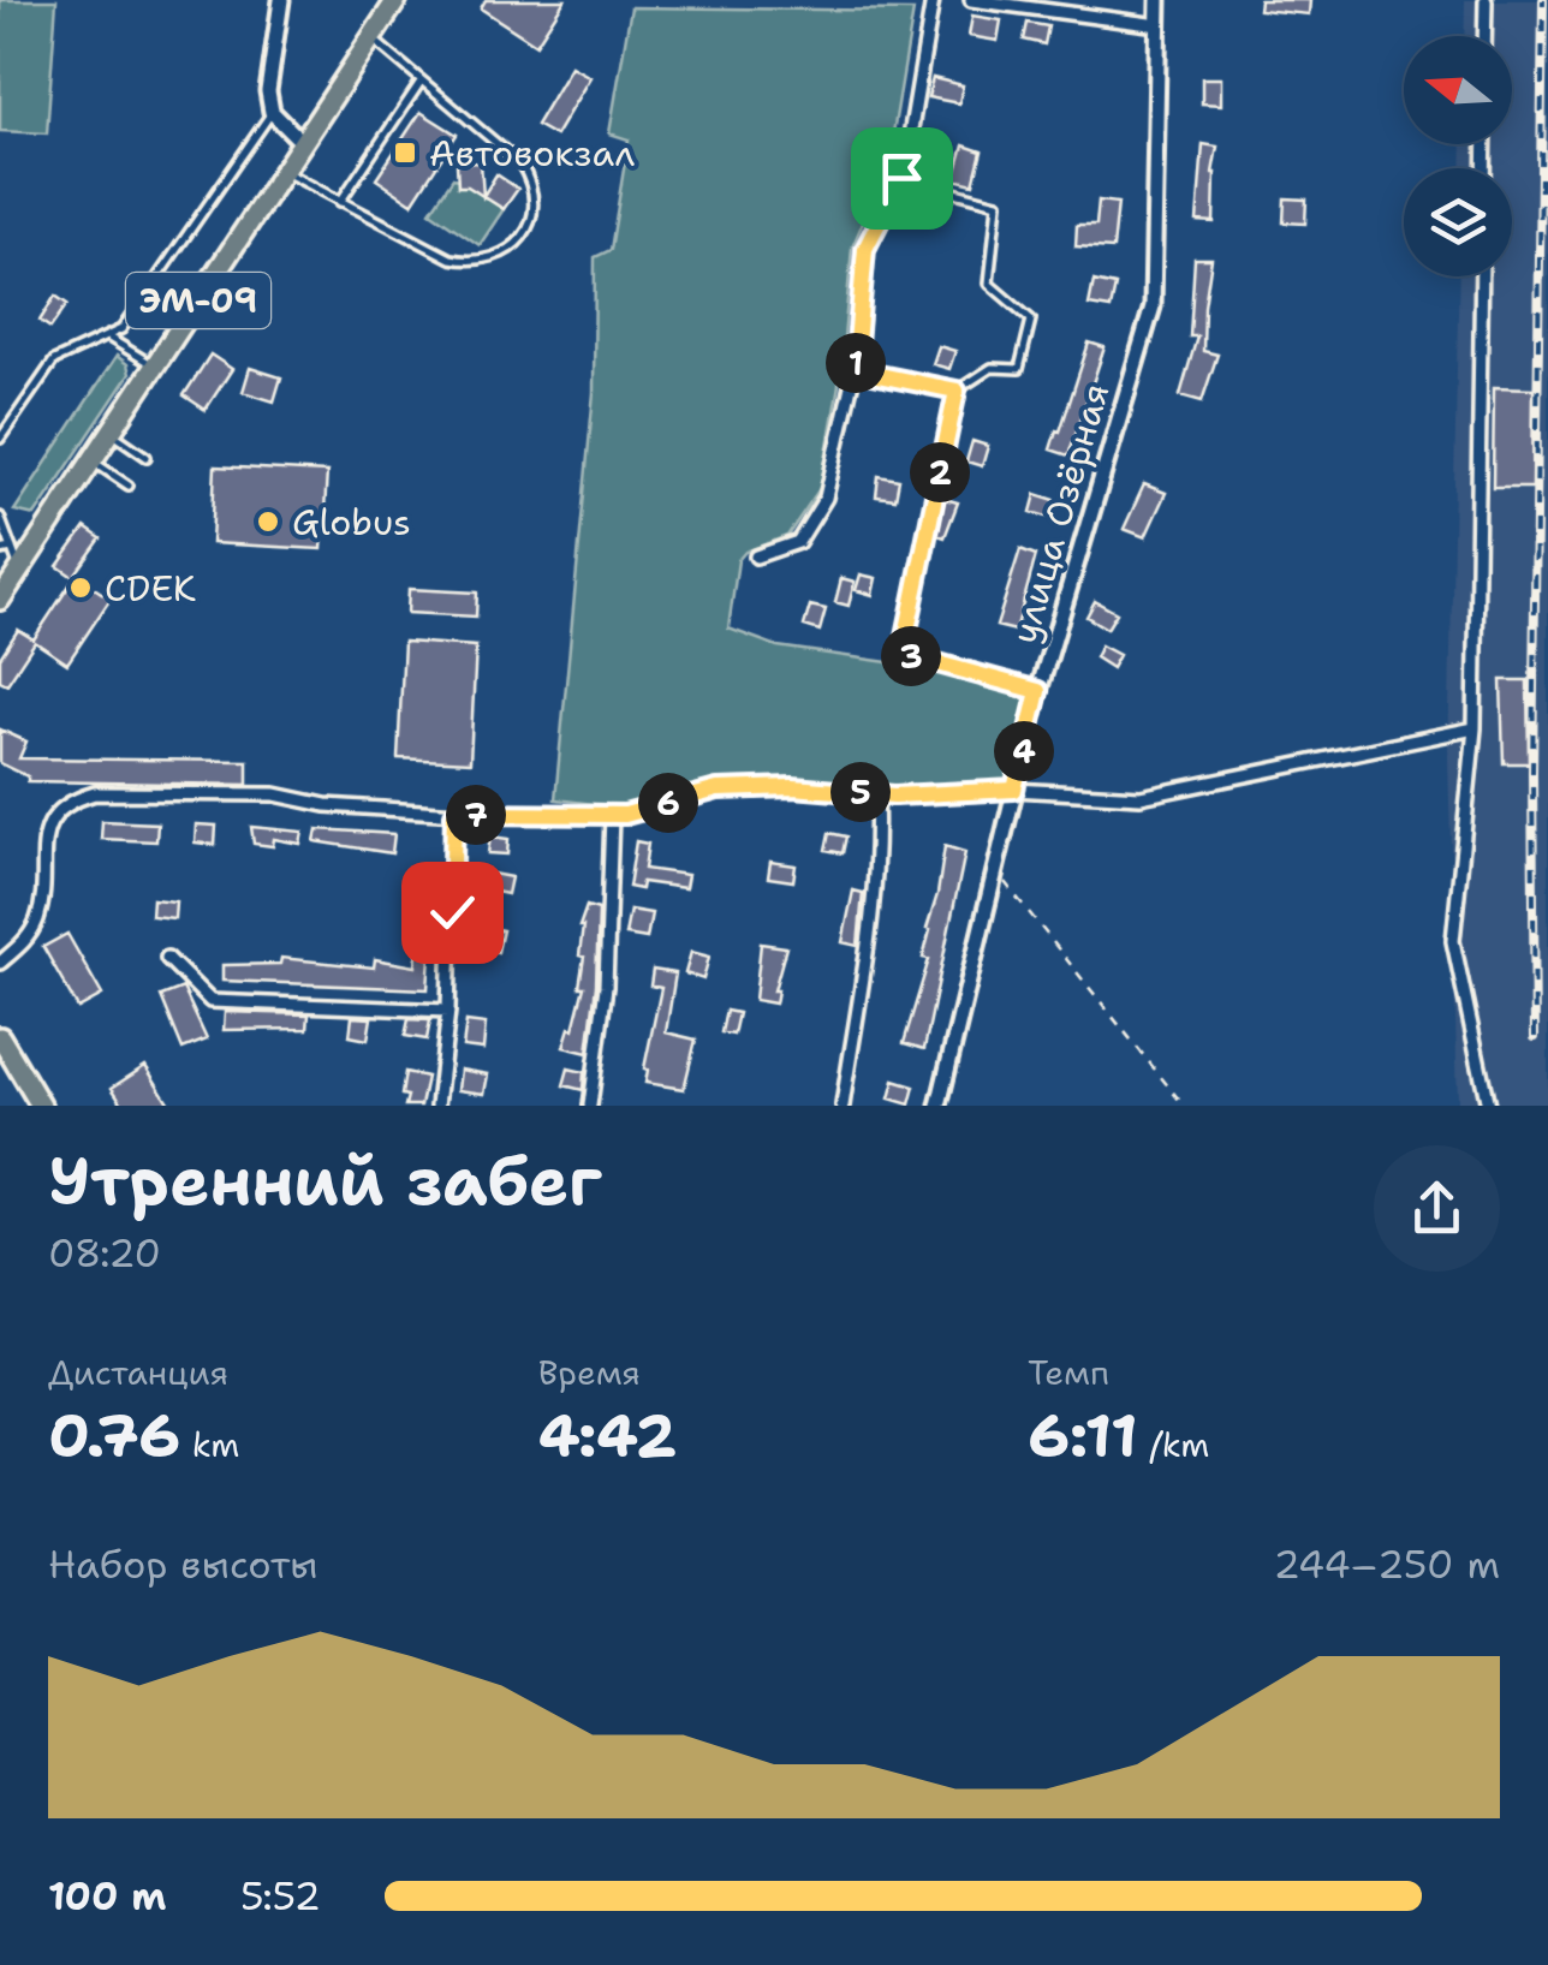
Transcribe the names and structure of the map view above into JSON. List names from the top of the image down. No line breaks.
{"streets":{"highway":["ЭМ-09"],"street":["улица Озёрная"]},"places":{"transit":["Автовокзал"],"other":["Globus","CDEK"]},"north":"left","page":{"pins":["1","2","3","4","5","6","7"],"heading":["Утренний забег","08:20"],"stats":[["Дистанция","0.76 km"],["Время","4:42"],["Темп","6:11 /km"]],"chart":["Набор высоты","244–250 m"],"list":[{"name":"100 m","note":"5:52"}]}}
